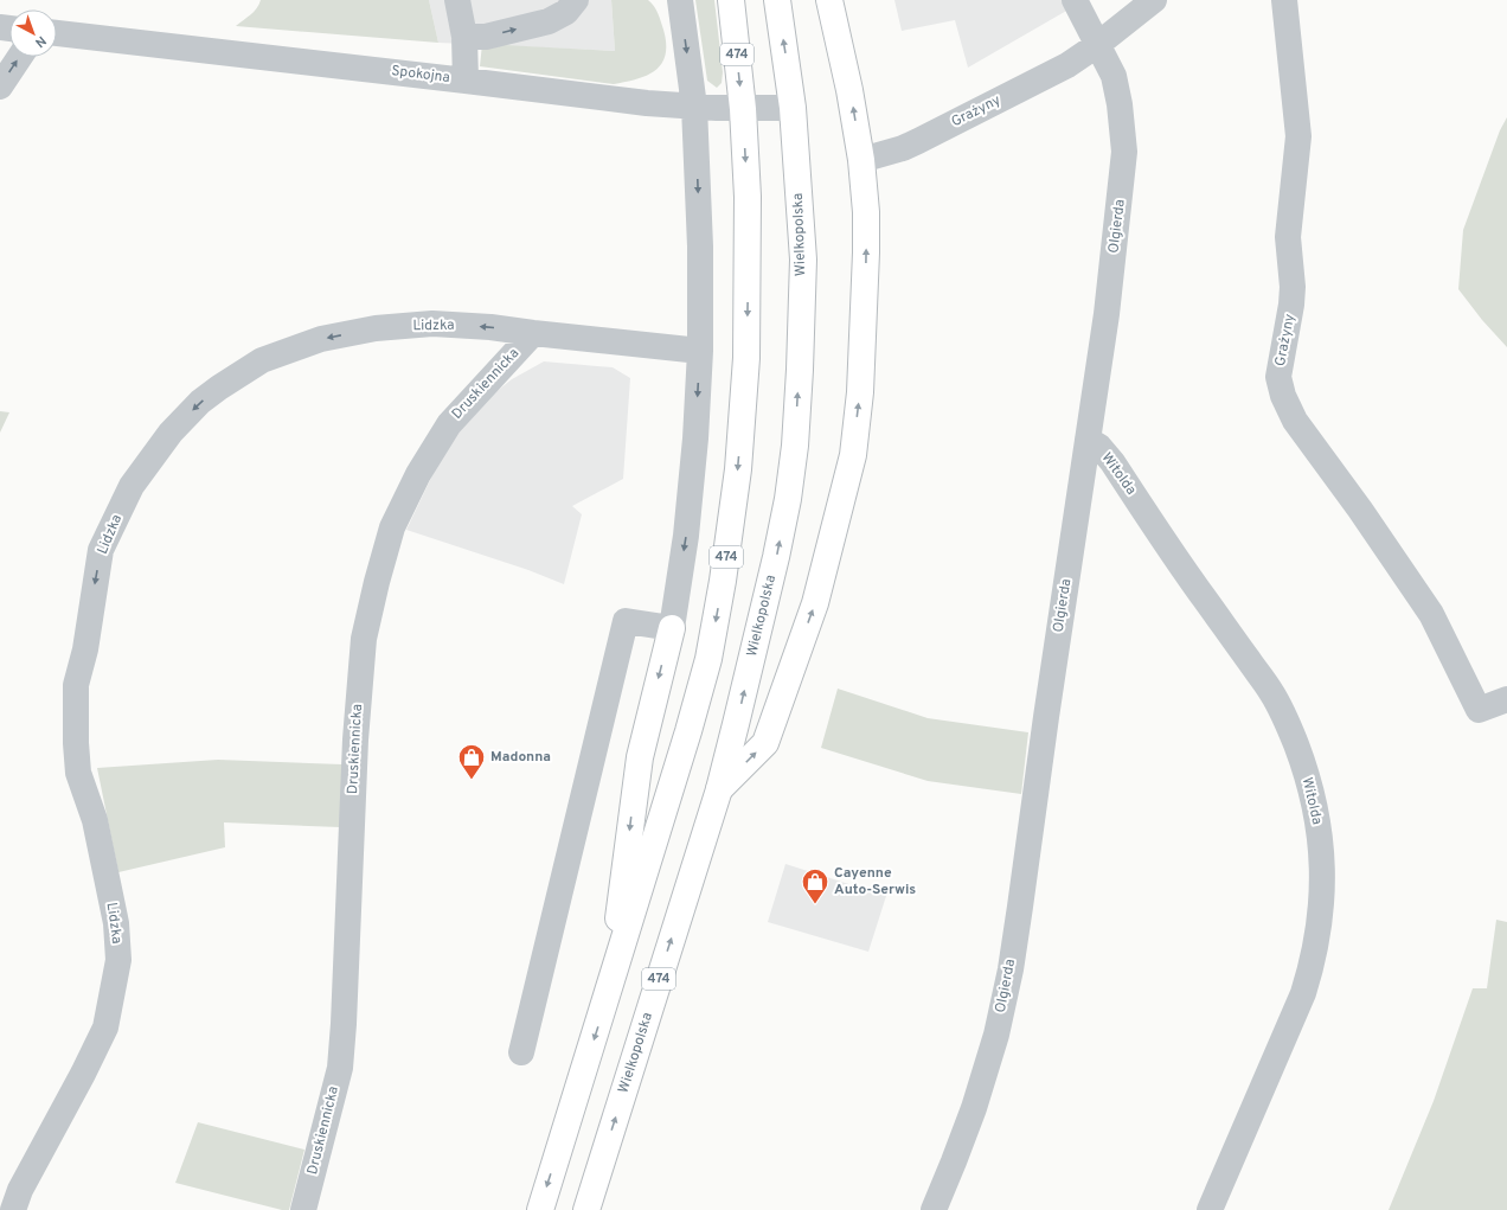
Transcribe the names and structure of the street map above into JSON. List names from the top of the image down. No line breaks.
{"streets":{"main road":["474","Wielkopolska"],"street":["Spokojna","Grażyny","Olgierda","Lidzka","Druskiennicka","Witolda"]},"crossings":[["474","Spokojna"],["Spokojna","Wielkopolska"],["Grażyny","Olgierda"],["Olgierda","Witolda"],["Lidzka","Druskiennicka"]],"one_way":["Lidzka"],"places":{"shop":["Madonna","Cayenne Auto-Serwis"]},"north":"bottom right"}
